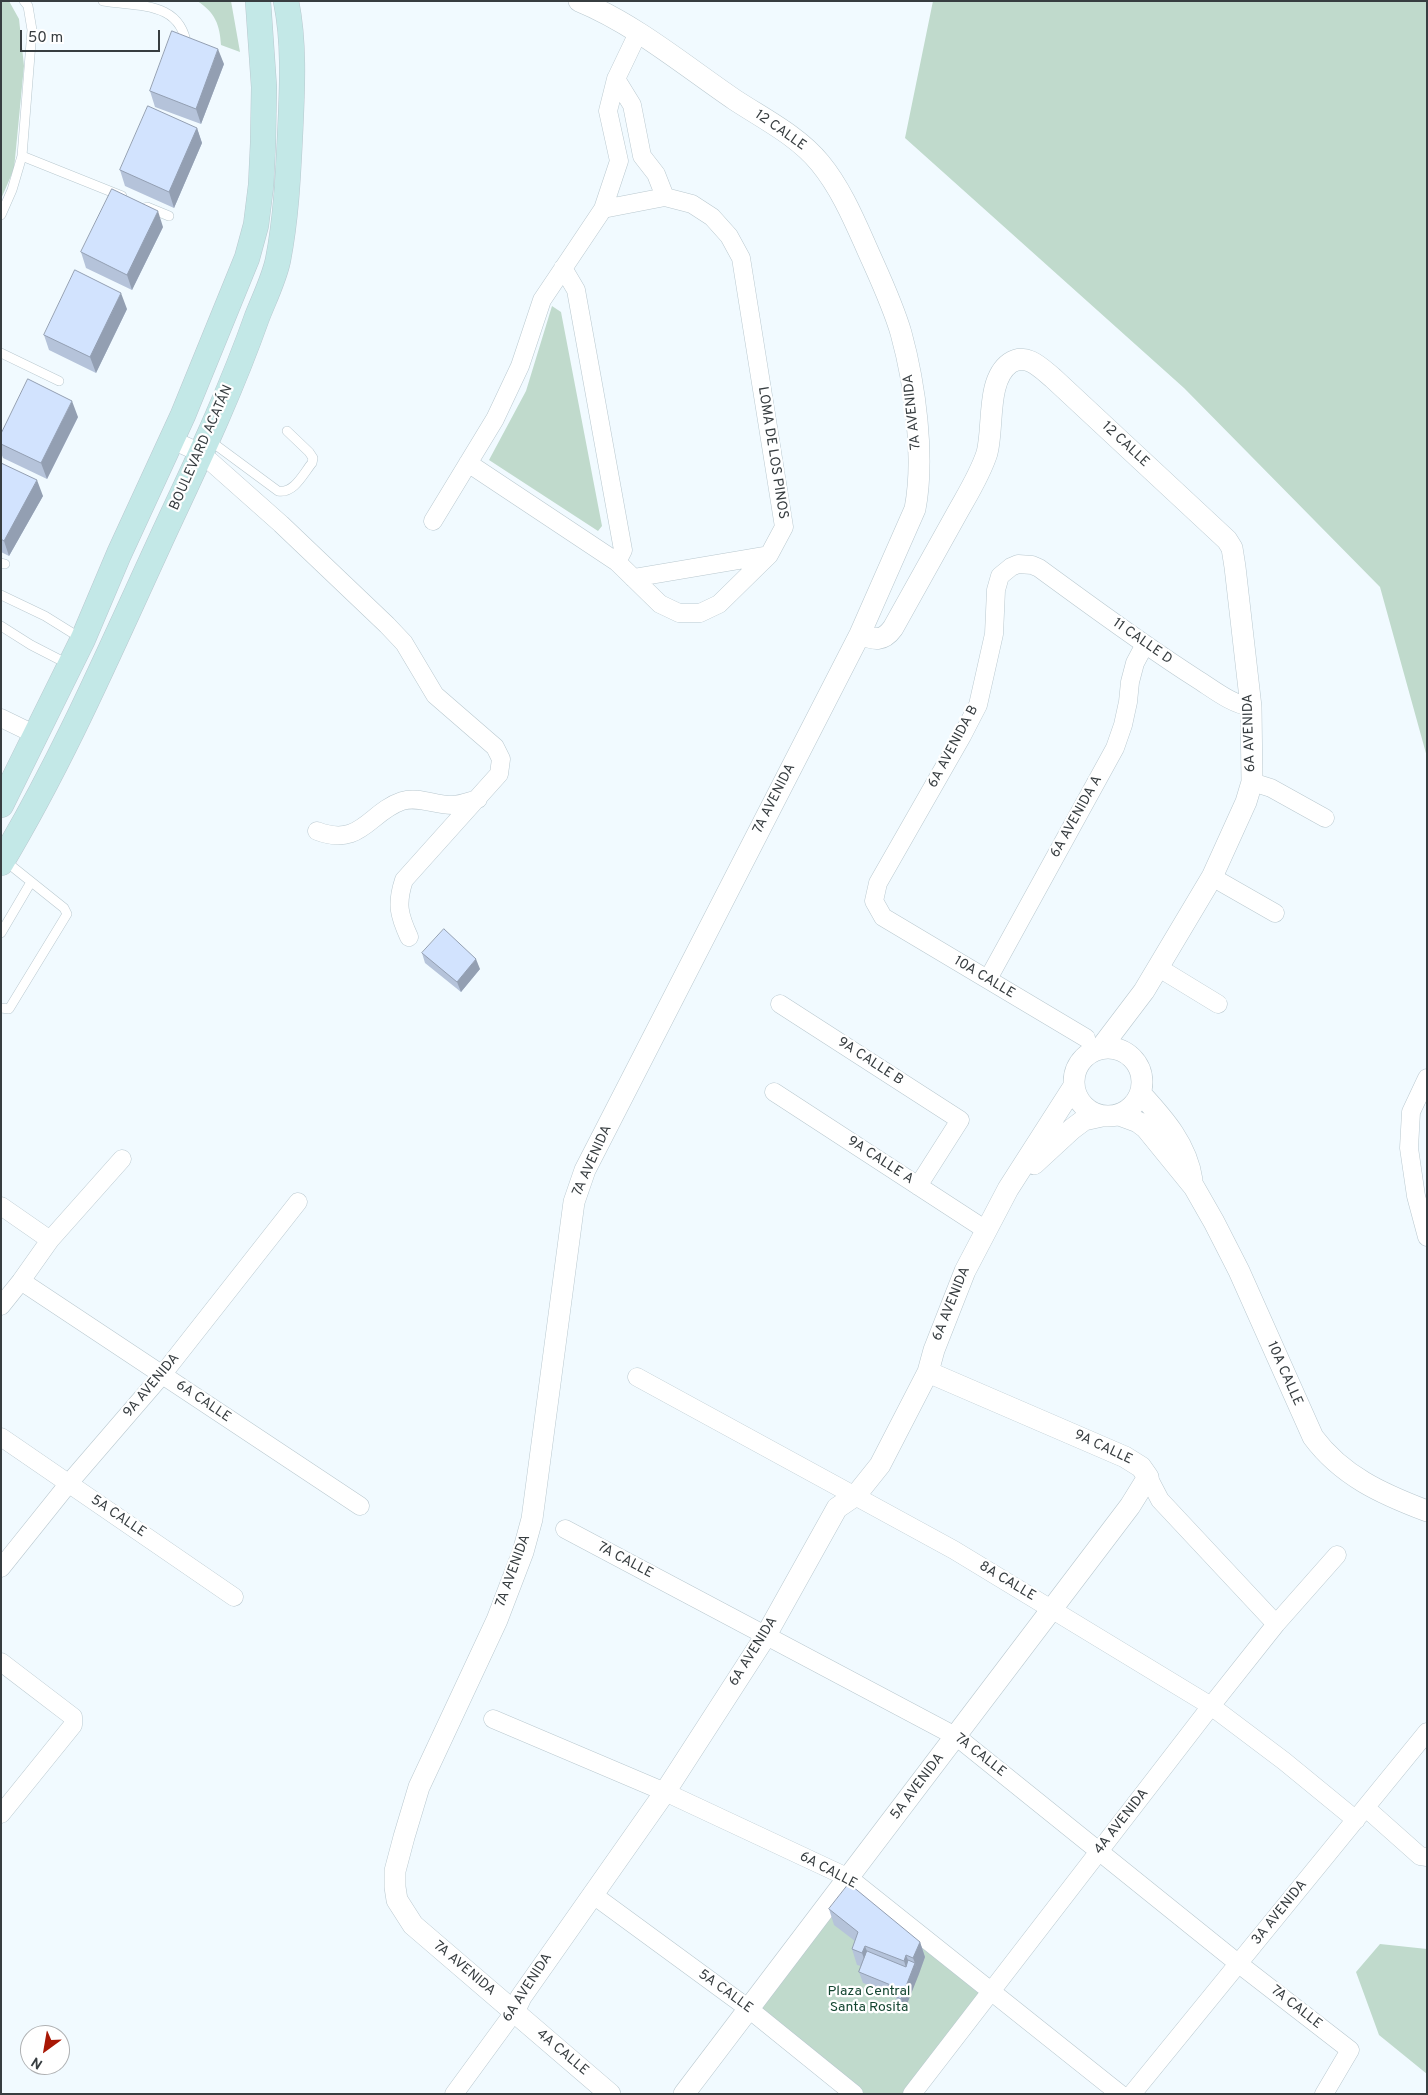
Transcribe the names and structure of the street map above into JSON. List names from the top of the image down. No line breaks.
{"streets":{"main road":["BOULEVARD ACATÁN"],"street":["12 CALLE","7A AVENIDA","LOMA DE LOS PINOS","11 CALLE D","6A AVENIDA","6A AVENIDA B","6A AVENIDA A","10A CALLE","9A CALLE B","9A CALLE A","9A AVENIDA","6A CALLE","9A CALLE","5A CALLE","7A CALLE","8A CALLE","5A AVENIDA","4A AVENIDA","3A AVENIDA","4A CALLE"]},"crossings":[["12 CALLE","7A AVENIDA"],["12 CALLE","6A AVENIDA"],["7A AVENIDA","6A AVENIDA"],["7A AVENIDA","4A CALLE"],["11 CALLE D","6A AVENIDA"],["11 CALLE D","6A AVENIDA B"],["11 CALLE D","6A AVENIDA A"],["6A AVENIDA","10A CALLE"],["6A AVENIDA","9A CALLE A"],["6A AVENIDA","6A CALLE"],["6A AVENIDA","9A CALLE"],["6A AVENIDA","5A CALLE"],["6A AVENIDA","7A CALLE"],["6A AVENIDA","8A CALLE"],["6A AVENIDA","4A CALLE"],["6A AVENIDA B","10A CALLE"],["6A AVENIDA A","10A CALLE"],["9A CALLE B","9A CALLE A"],["9A AVENIDA","6A CALLE"],["9A AVENIDA","5A CALLE"],["6A CALLE","5A AVENIDA"],["6A CALLE","4A AVENIDA"],["9A CALLE","5A AVENIDA"],["9A CALLE","4A AVENIDA"],["5A CALLE","5A AVENIDA"],["7A CALLE","5A AVENIDA"],["7A CALLE","4A AVENIDA"],["7A CALLE","3A AVENIDA"],["8A CALLE","5A AVENIDA"],["8A CALLE","4A AVENIDA"],["8A CALLE","3A AVENIDA"]],"parks":["Plaza Central Santa Rosita"],"scale_bar":"50 m","north":"bottom left"}
